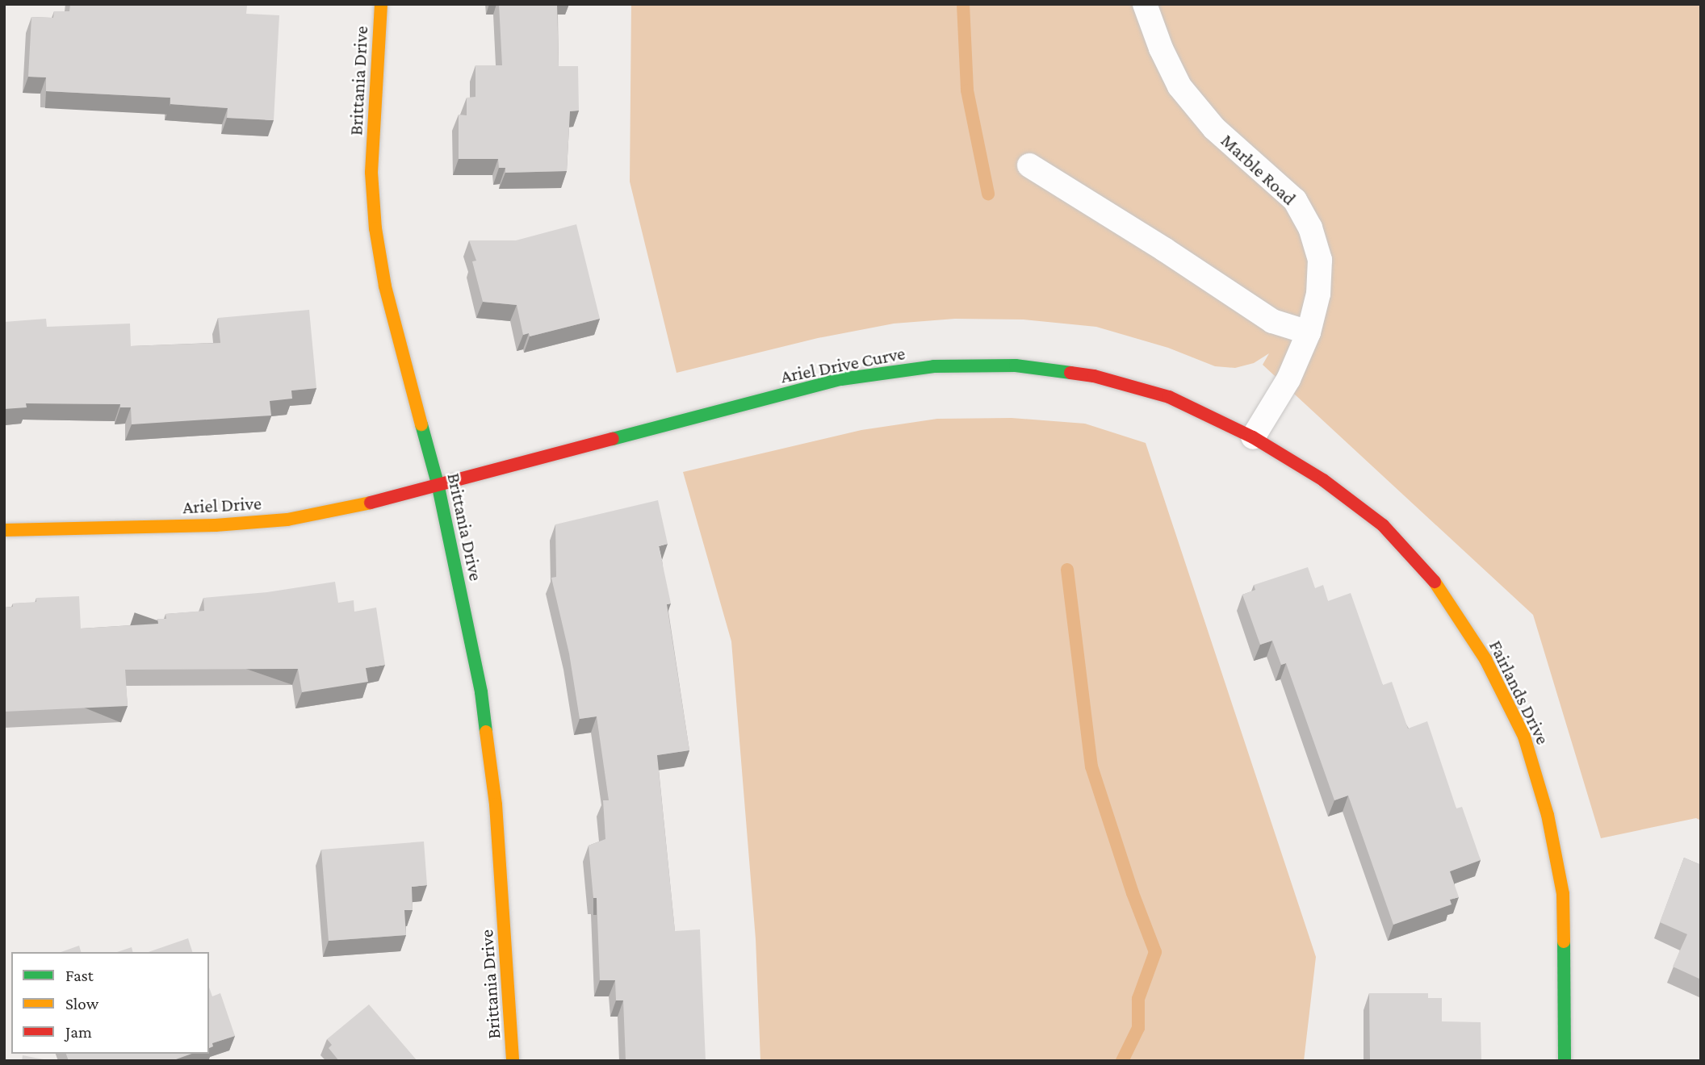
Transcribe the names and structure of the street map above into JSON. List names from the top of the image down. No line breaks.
{"streets":{"street":["Brittania Drive","Ariel Drive Curve","Ariel Drive","Fairlands Drive"],"lane":["Marble Road"]},"crossings":[["Brittania Drive","Ariel Drive Curve"],["Brittania Drive","Ariel Drive"],["Marble Road","Ariel Drive Curve"],["Marble Road","Fairlands Drive"],["Ariel Drive Curve","Ariel Drive"],["Ariel Drive Curve","Fairlands Drive"]],"legend":["Fast","Slow","Jam"]}
